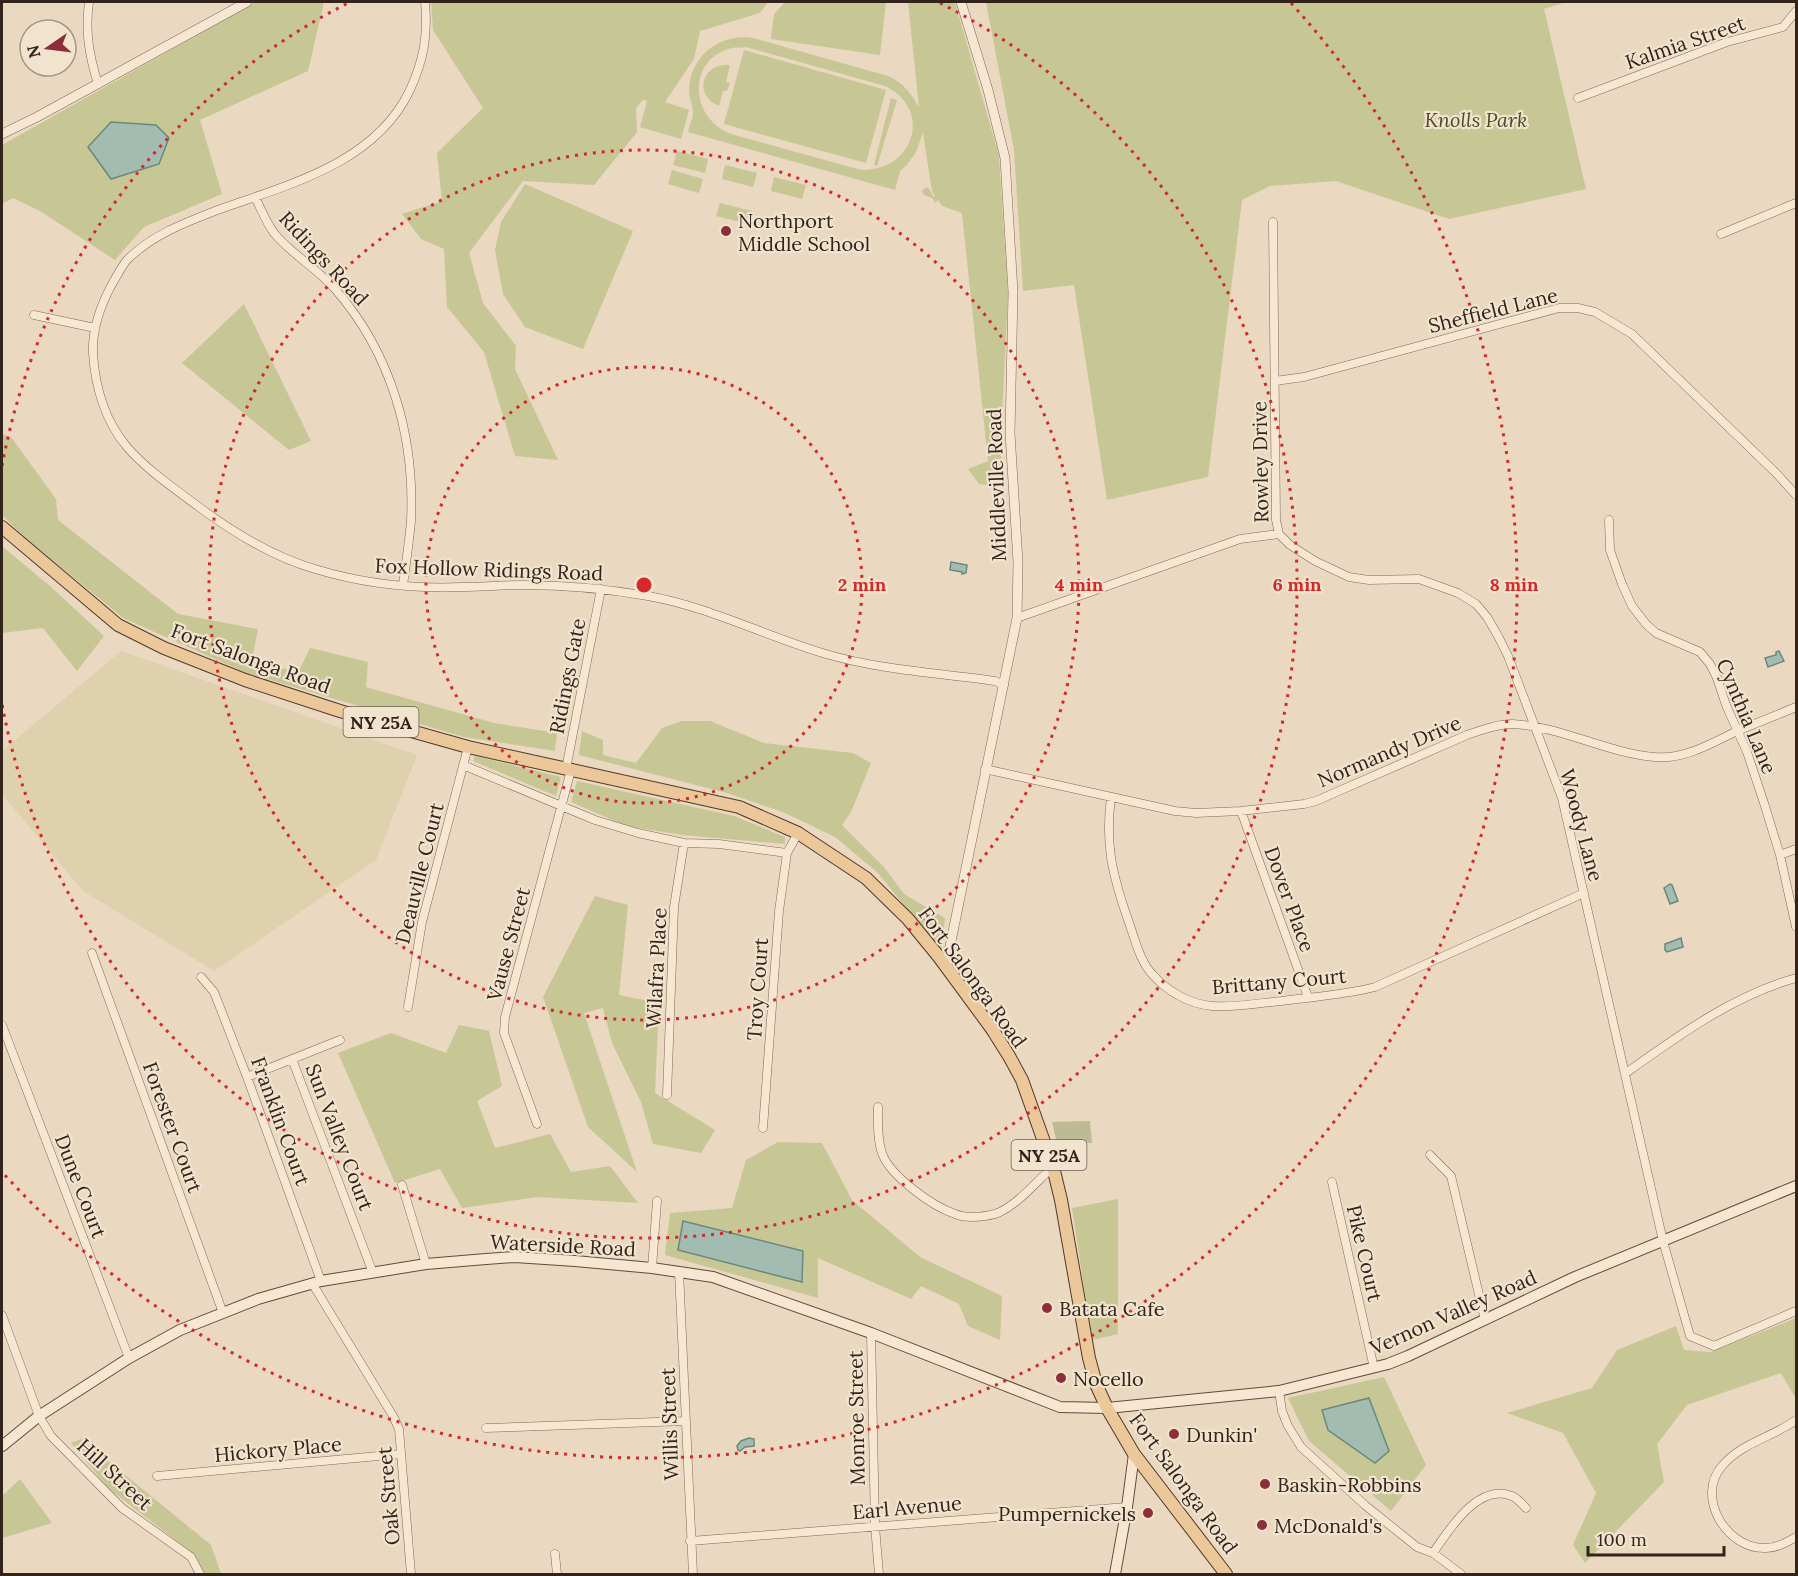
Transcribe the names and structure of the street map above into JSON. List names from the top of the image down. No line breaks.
{"streets":{"main road":["Fort Salonga Road","NY 25A","Waterside Road","Vernon Valley Road"],"street":["Kalmia Street","Ridings Road","Sheffield Lane","Rowley Drive","Middleville Road","Fox Hollow Ridings Road","Ridings Gate","Cynthia Lane","Normandy Drive","Woody Lane","Deauville Court","Dover Place","Vause Street","Wilafra Place","Brittany Court","Troy Court","Franklin Court","Forester Court","Sun Valley Court","Dune Court","Pike Court","Monroe Street","Willis Street","Hickory Place","Hill Street","Oak Street","Earl Avenue"]},"crossings":[["Ridings Road","Fox Hollow Ridings Road"],["Sheffield Lane","Rowley Drive"],["Rowley Drive","Middleville Road"],["Rowley Drive","Woody Lane"],["Middleville Road","Fox Hollow Ridings Road"],["Middleville Road","Fort Salonga Road"],["Middleville Road","Normandy Drive"],["Fox Hollow Ridings Road","Ridings Gate"],["Fort Salonga Road","Ridings Gate"],["Fort Salonga Road","Deauville Court"],["Fort Salonga Road","Vause Street"],["Fort Salonga Road","Waterside Road"],["Fort Salonga Road","Vernon Valley Road"],["Ridings Gate","Vause Street"],["Cynthia Lane","Normandy Drive"],["Normandy Drive","Woody Lane"],["Normandy Drive","Dover Place"],["Normandy Drive","Brittany Court"],["Woody Lane","Brittany Court"],["Woody Lane","Vernon Valley Road"],["Dover Place","Brittany Court"],["Franklin Court","Sun Valley Court"],["Franklin Court","Waterside Road"],["Franklin Court","Oak Street"],["Forester Court","Waterside Road"],["Sun Valley Court","Waterside Road"],["Dune Court","Waterside Road"],["Waterside Road","Vernon Valley Road"],["Waterside Road","Monroe Street"],["Waterside Road","Willis Street"],["Waterside Road","Hill Street"],["Pike Court","Vernon Valley Road"],["Monroe Street","Earl Avenue"],["Willis Street","Earl Avenue"],["Hickory Place","Oak Street"]],"parks":["Knolls Park"],"places":["Northport Middle School","Batata Cafe","Nocello","Dunkin'","Baskin-Robbins","Pumpernickels","McDonald's"],"scale_bar":"100 m","north":"left","rings":["2 min","4 min","6 min","8 min"]}
